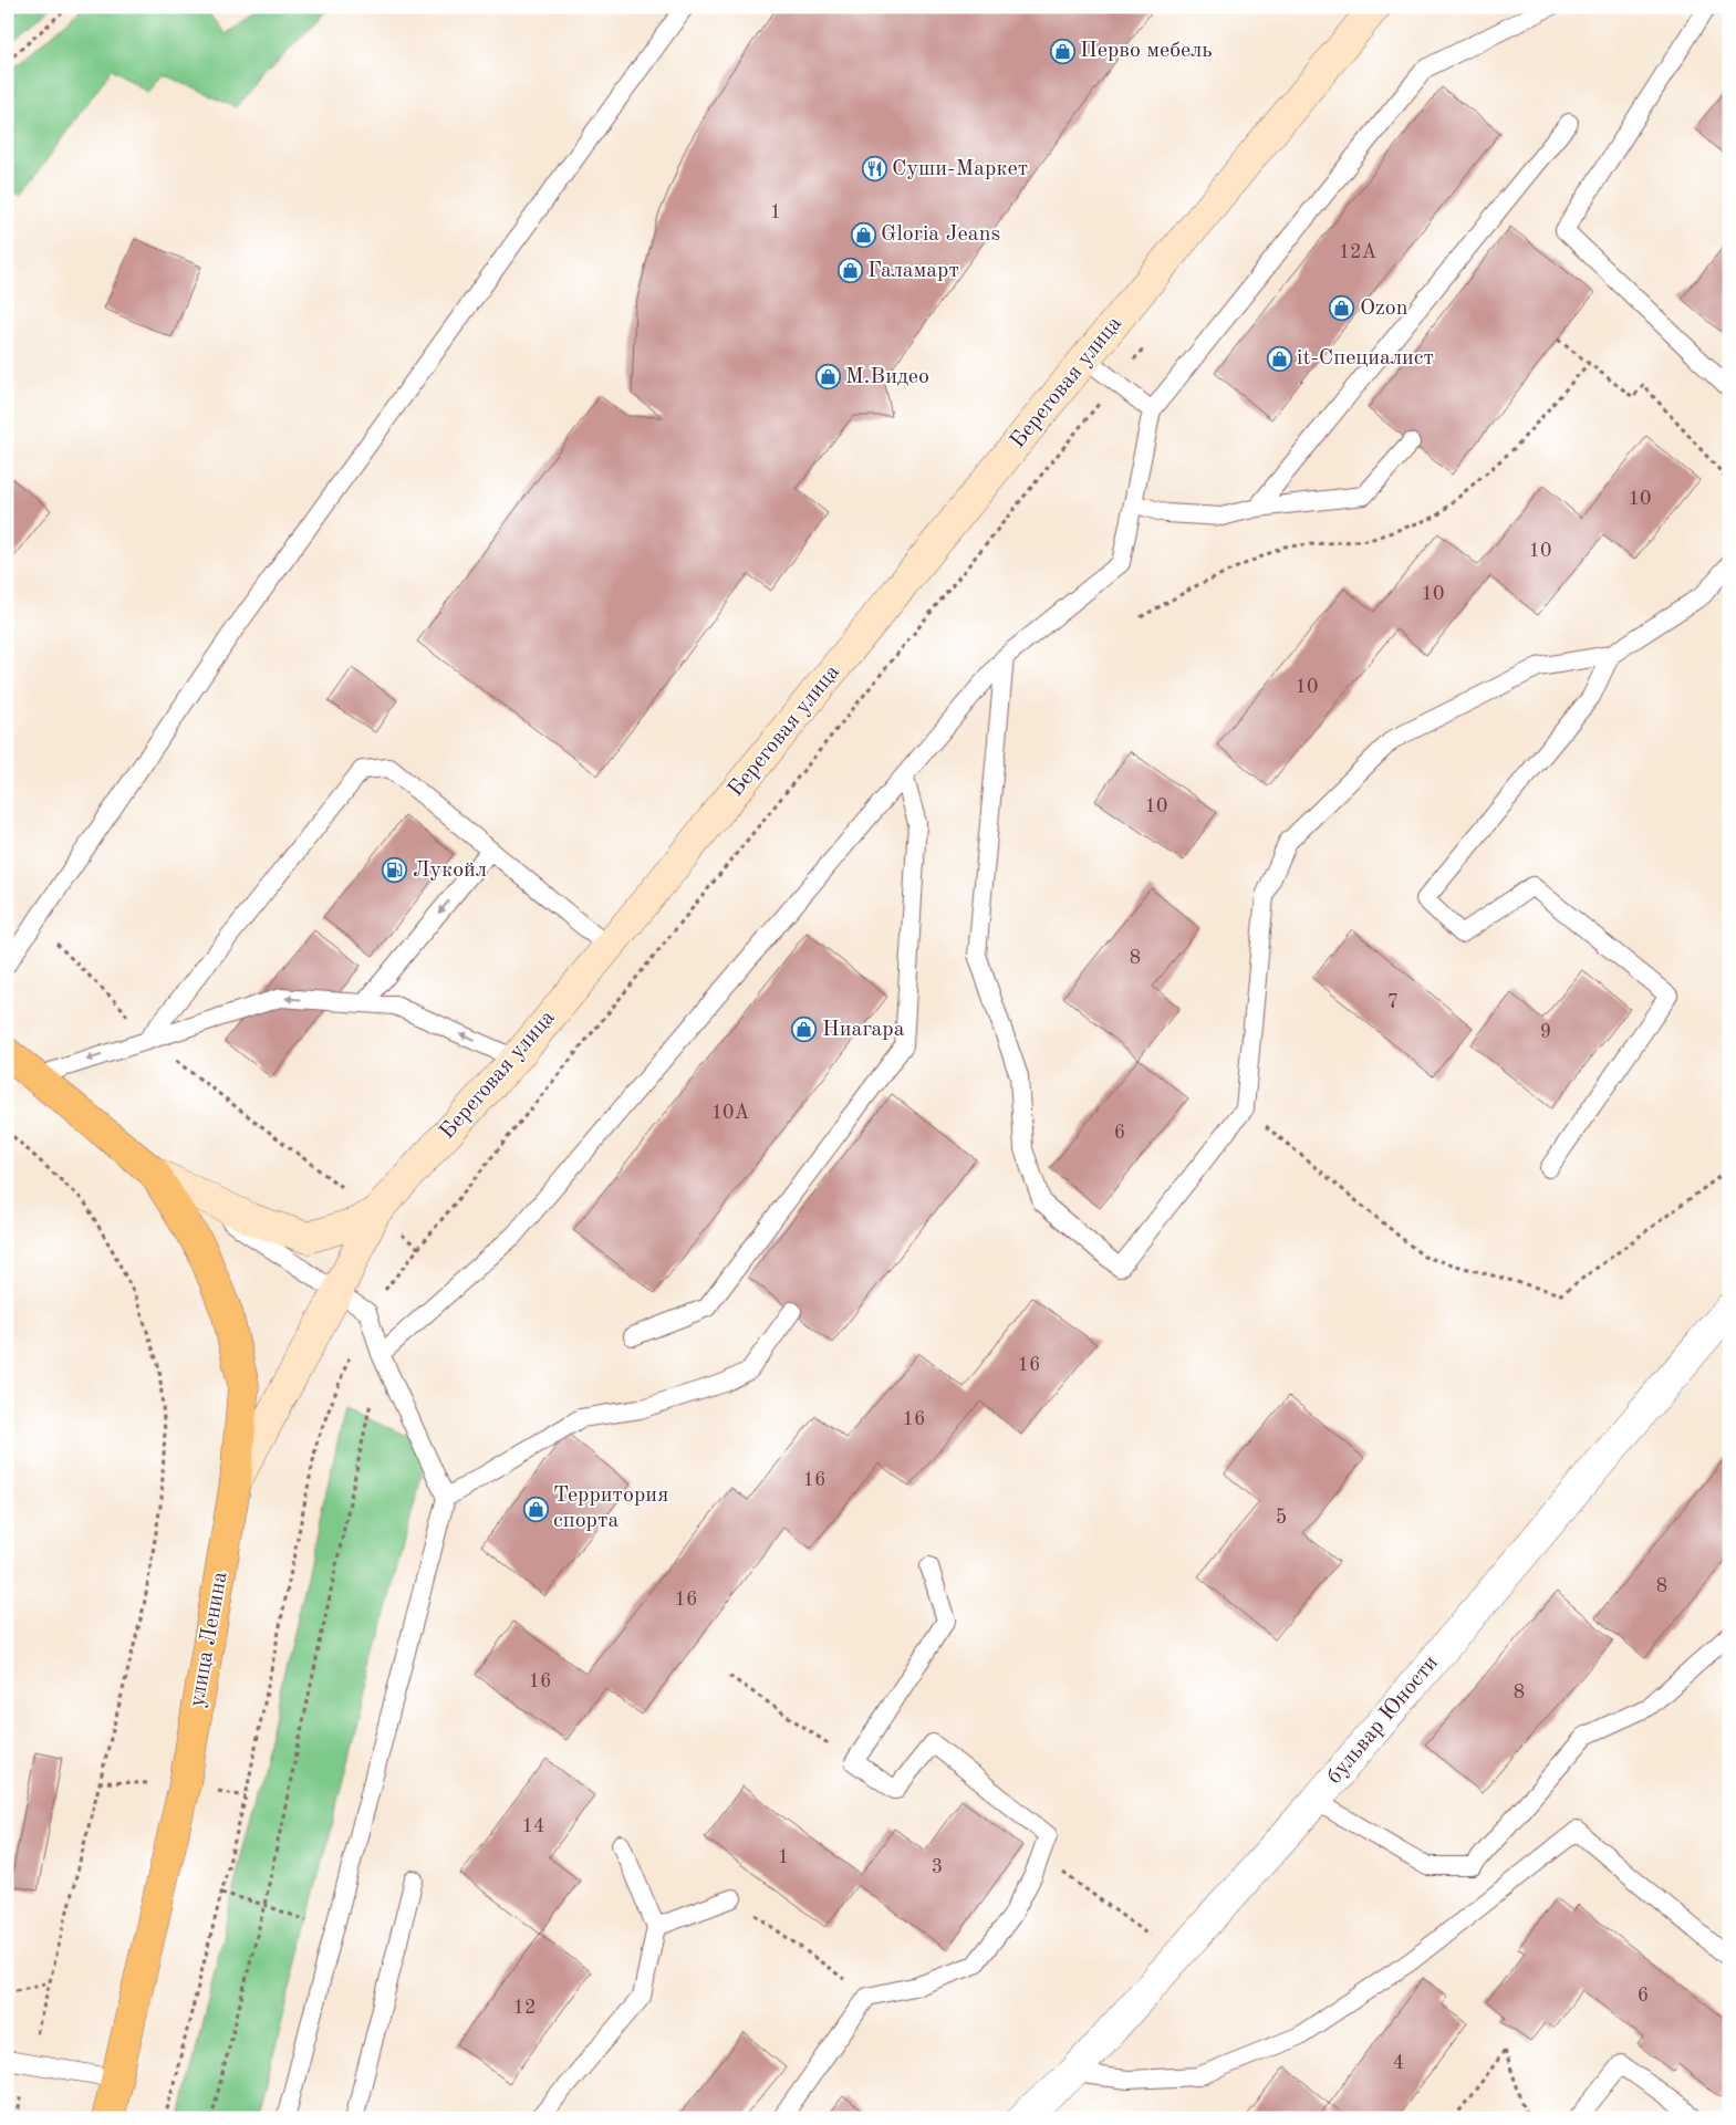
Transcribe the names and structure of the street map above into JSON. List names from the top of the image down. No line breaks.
{"streets":{"main road":["Береговая улица","улица Ленина"],"street":["бульвар Юности"]},"crossings":[["Береговая улица","улица Ленина"]],"places":{"shop":["Перво мебель","Gloria Jeans","Галамарт","Ozon","it-Специалист","М.Видео","Ниагара","Территория спорта"],"restaurant":["Суши-Маркет"],"fuel station":["Лукойл"]},"house_numbers":["1","12А","10","10","10","10","10","8","7","9","10А","6","16","16","16","5","8","16","16","8","14","1","3","6","12","4"]}
